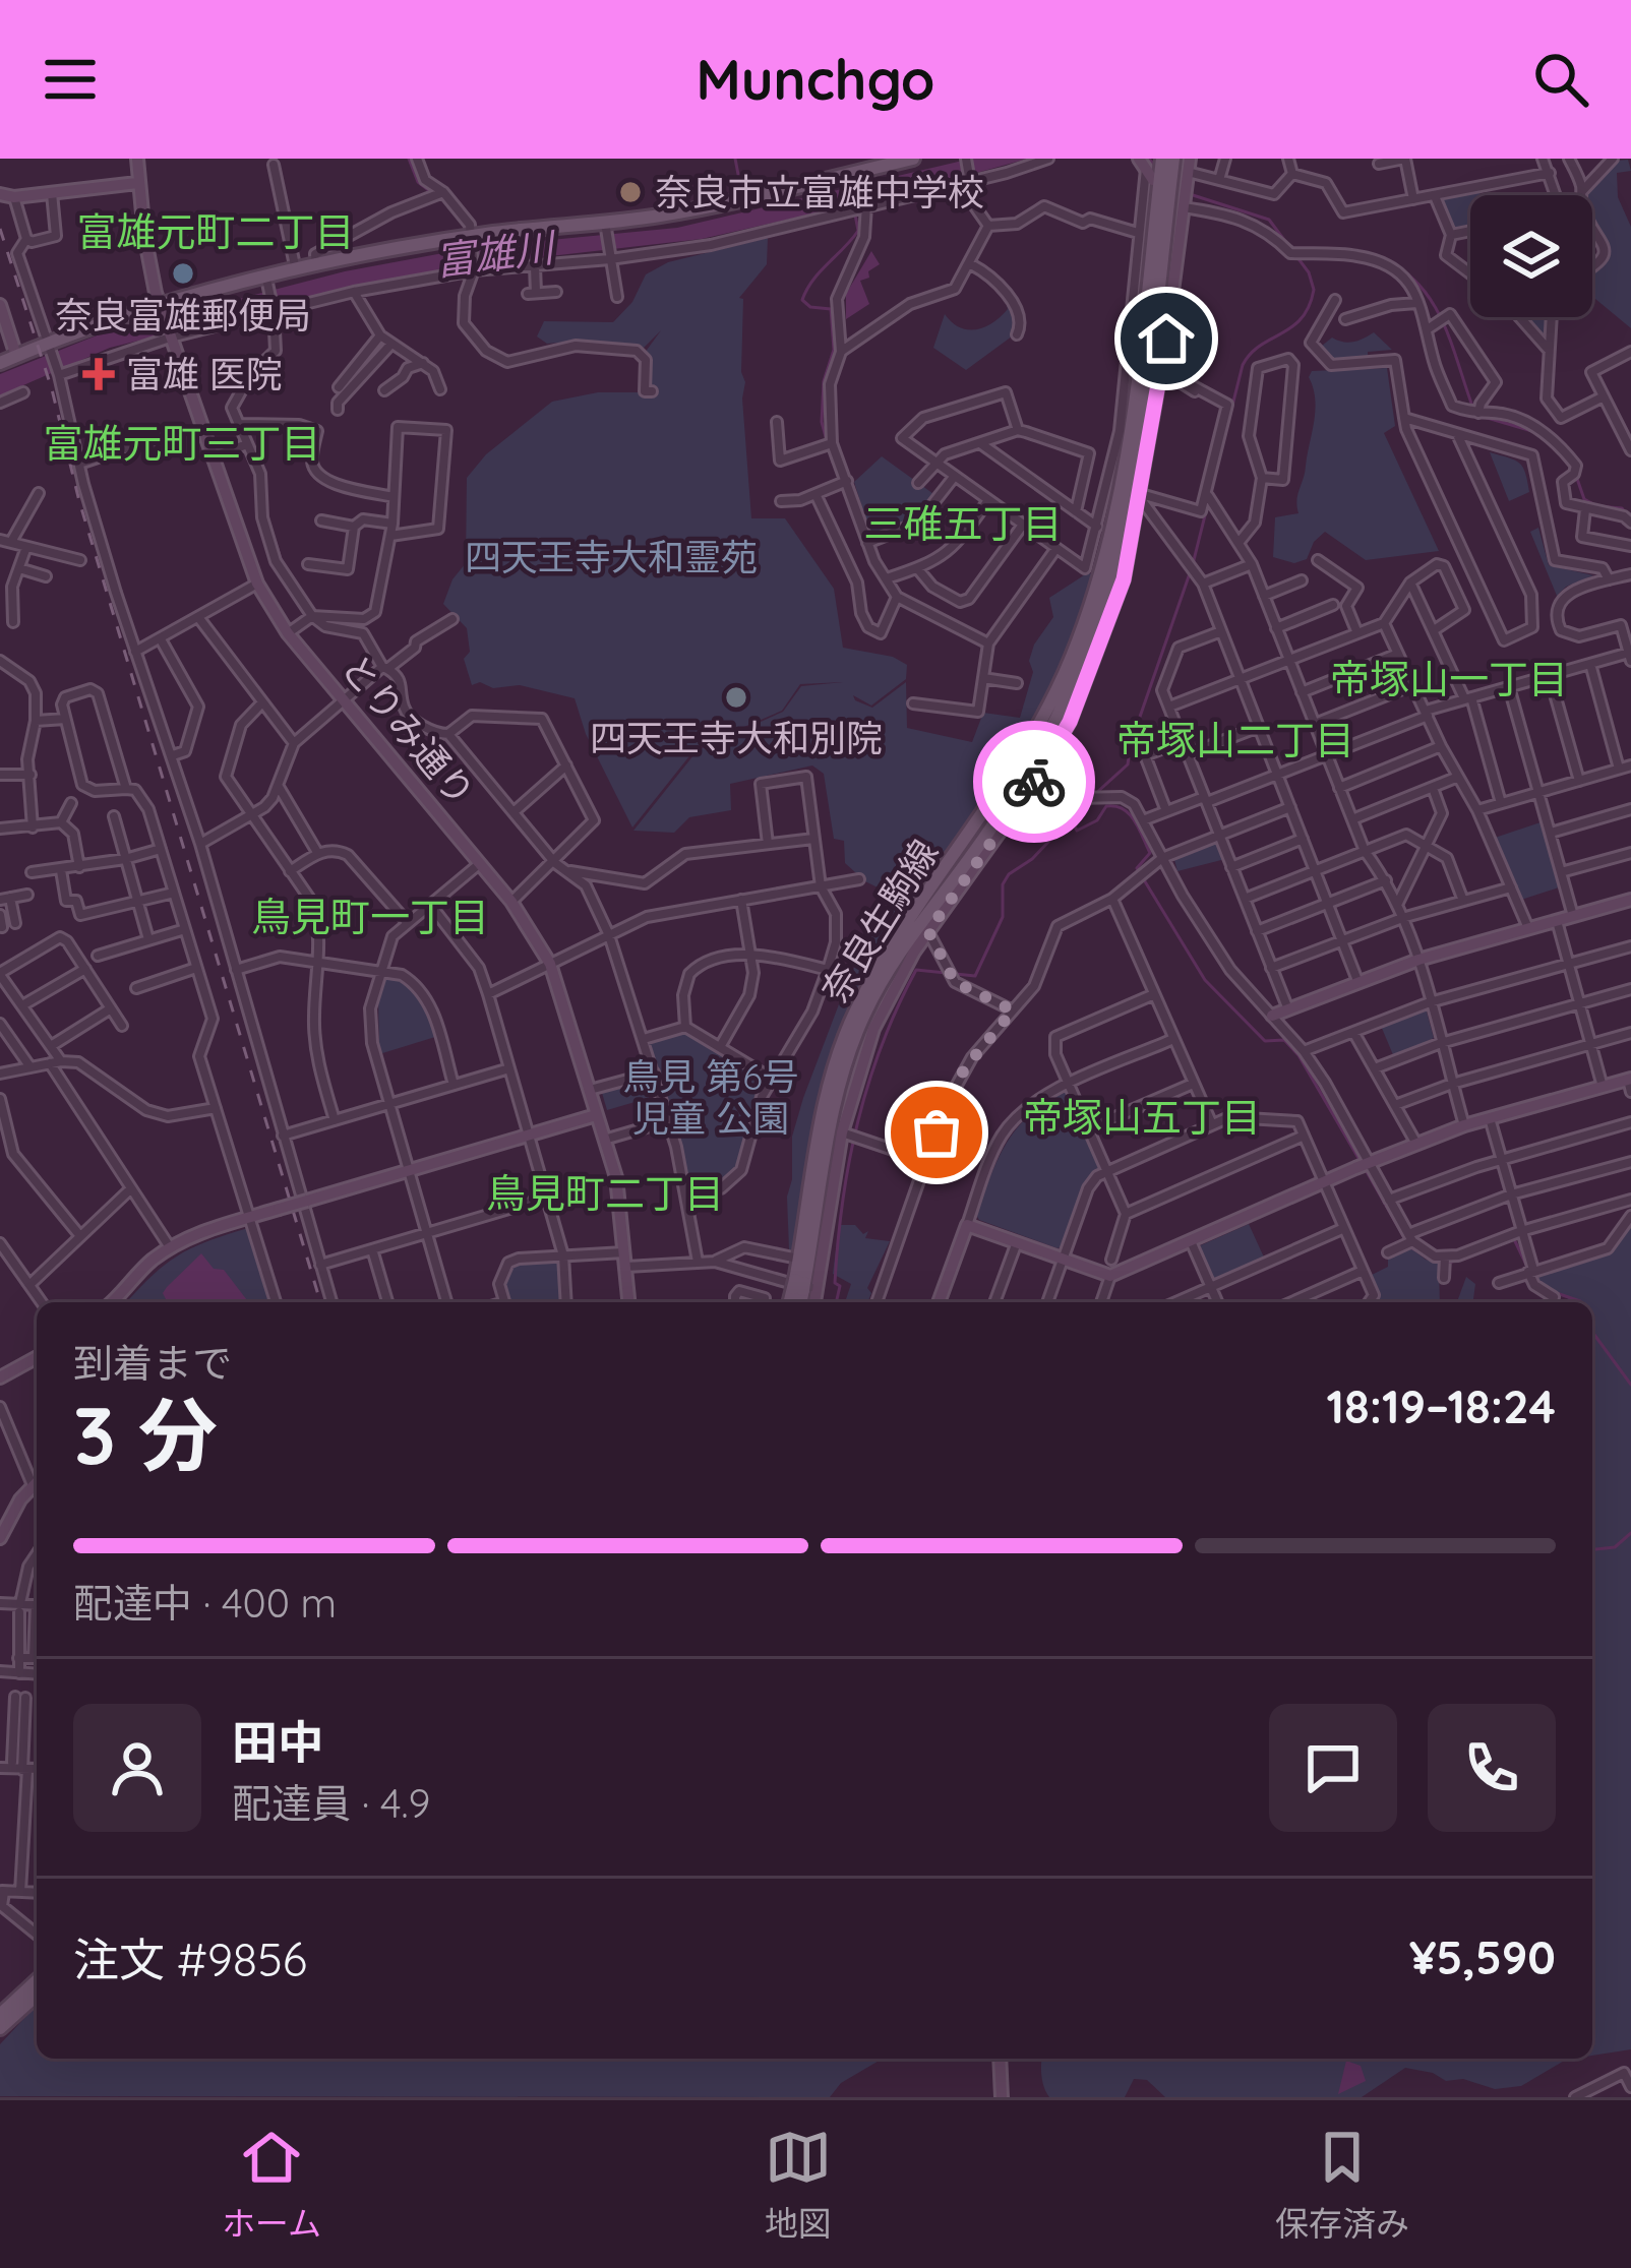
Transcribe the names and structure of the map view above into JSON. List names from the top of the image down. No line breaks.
{"streets":{"main road":["奈良生駒線"],"street":["とりみ通り"]},"districts":["富雄元町二丁目","富雄元町三丁目","三碓五丁目","帝塚山一丁目","帝塚山二丁目","鳥見町一丁目","帝塚山五丁目","鳥見町二丁目"],"water":["富雄川"],"parks":["四天王寺大和霊苑","鳥見 第6号 児童 公園"],"places":{"other":["奈良市立富雄中学校","奈良富雄郵便局","四天王寺大和別院"],"health":["富雄 医院"]},"page":{"header":"Munchgo","heading":["3 分","到着まで","18:19–18:24"],"panel":["田中","配達員 · 4.9","注文 #9856","¥5,590"],"bar":"配達中 · 400 m","tabs":["ホーム","地図","保存済み"]}}
